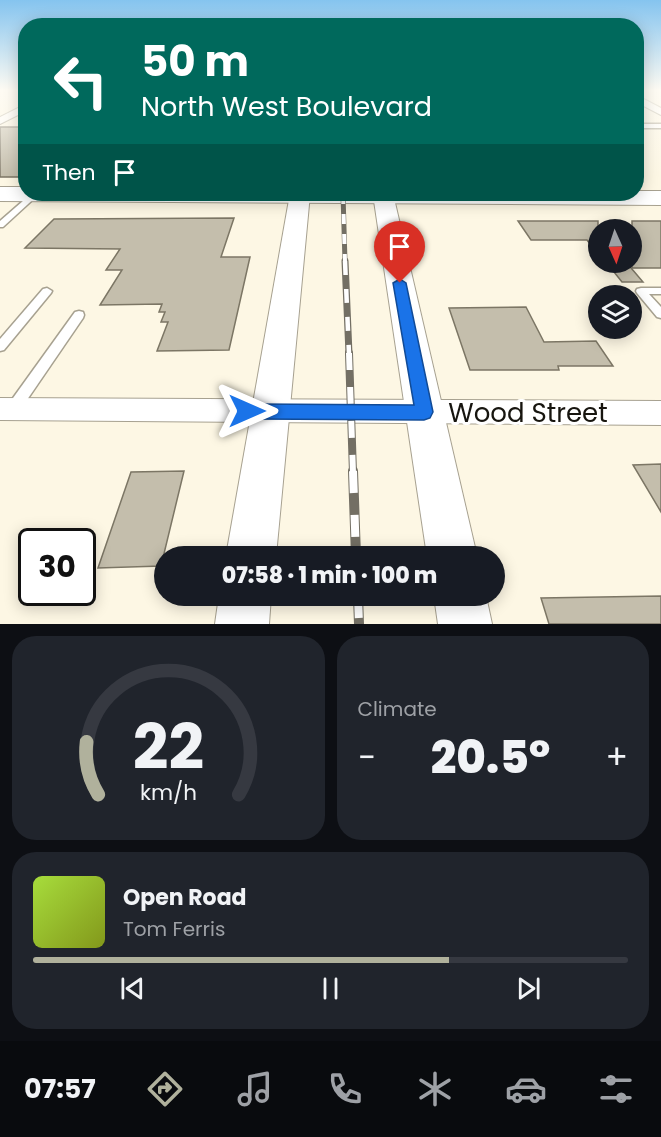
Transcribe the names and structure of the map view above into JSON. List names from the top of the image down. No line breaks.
{"streets":{"street":["Wood Street"]},"north":"bottom","page":{"turn":["50 m","North West Boulevard"],"then":"Then","limit":"30","trip":"07:58 · 1 min · 100 m","tile":"Climate","heat":["−","20.5°","+"],"song":["Open Road","Tom Ferris"],"tabs":"07:57","gauge":["22","km/h"]}}
